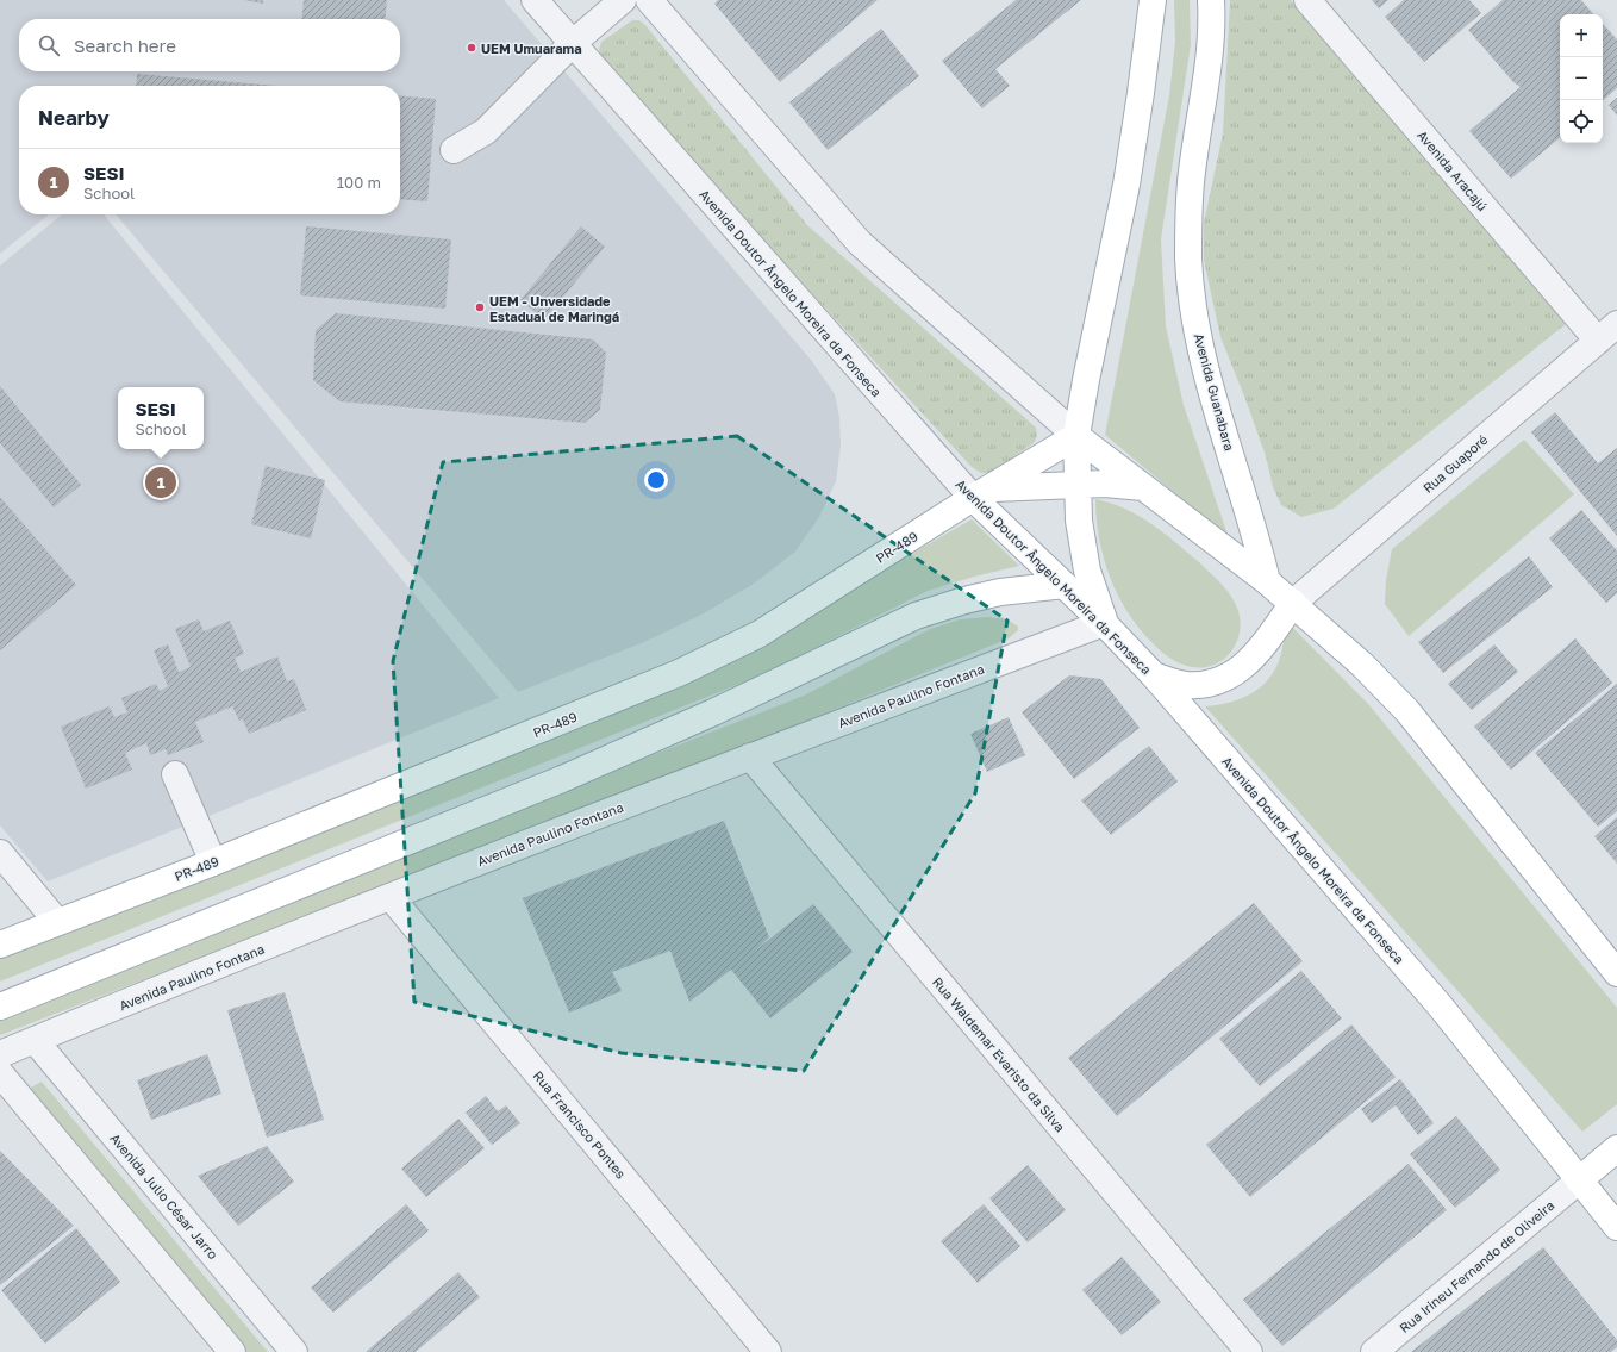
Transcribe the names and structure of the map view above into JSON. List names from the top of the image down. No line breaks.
{"streets":{"main road":["Avenida Doutor Ângelo Moreira da Fonseca","Avenida Guanabara","PR-489"],"street":["Avenida Aracajú","Rua Guaporé","Avenida Paulino Fontana","Rua Waldemar Evaristo da Silva","Rua Francisco Pontes","Avenida Julio César Jarro","Rua Irineu Fernando de Oliveira"]},"crossings":[["Avenida Aracajú","Rua Guaporé"],["Avenida Doutor Ângelo Moreira da Fonseca","PR-489"],["Avenida Doutor Ângelo Moreira da Fonseca","Avenida Paulino Fontana"],["Avenida Doutor Ângelo Moreira da Fonseca","Rua Irineu Fernando de Oliveira"],["Avenida Paulino Fontana","Rua Waldemar Evaristo da Silva"],["Avenida Paulino Fontana","Rua Francisco Pontes"],["Avenida Paulino Fontana","Avenida Julio César Jarro"]],"places":["UEM Umuarama","UEM - Unversidade Estadual de Maringá"],"page":{"map_buttons":["+","−"],"search":"Search here","heading":"Nearby","list":[{"mark":"1","name":"SESI","note":"School","value":"100 m"}],"popup":["SESI","School"],"pins":"1"}}
